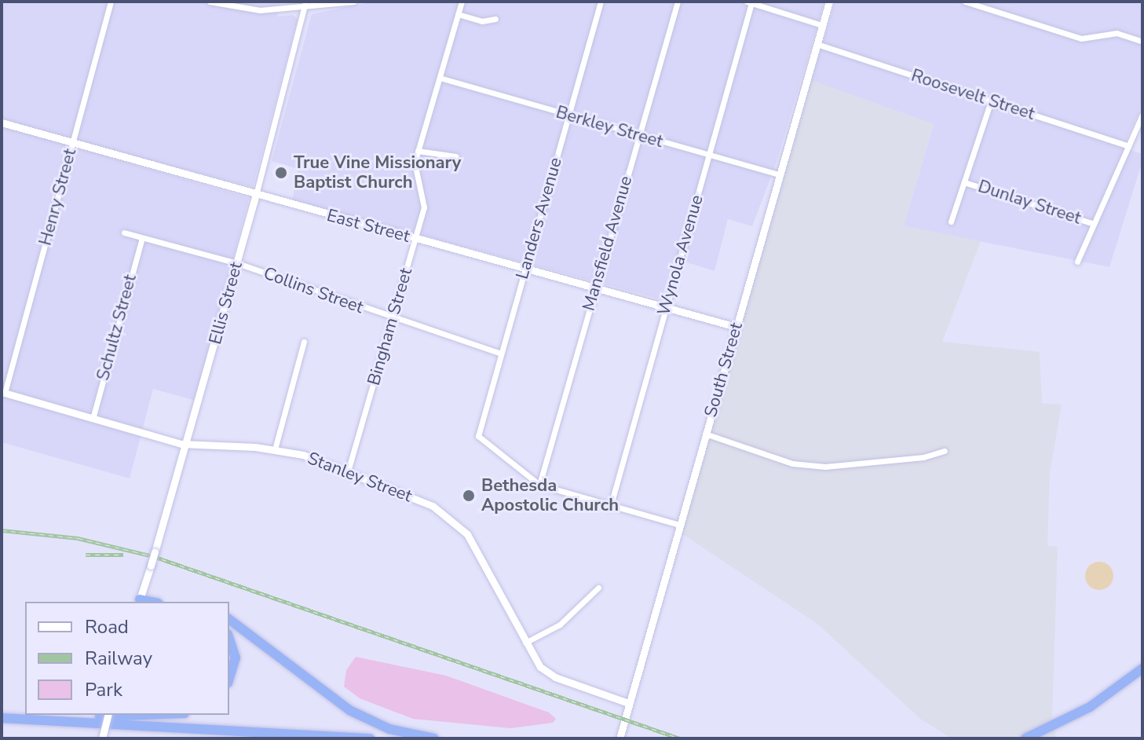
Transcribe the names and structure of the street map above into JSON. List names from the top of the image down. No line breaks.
{"streets":{"main road":["East Street","Ellis Street","South Street","Stanley Street"],"street":["Roosevelt Street","Berkley Street","Henry Street","Dunlay Street","Landers Avenue","Mansfield Avenue","Wynola Avenue","Collins Street","Bingham Street","Schultz Street"]},"crossings":[["Roosevelt Street","South Street"],["Berkley Street","Landers Avenue"],["Berkley Street","Mansfield Avenue"],["Berkley Street","Wynola Avenue"],["Berkley Street","Bingham Street"],["Berkley Street","South Street"],["Henry Street","East Street"],["Henry Street","Stanley Street"],["Landers Avenue","East Street"],["Landers Avenue","Mansfield Avenue"],["Landers Avenue","Collins Street"],["East Street","Mansfield Avenue"],["East Street","Wynola Avenue"],["East Street","Ellis Street"],["East Street","Bingham Street"],["East Street","South Street"],["Collins Street","Ellis Street"],["Collins Street","Bingham Street"],["Collins Street","Schultz Street"],["Ellis Street","Stanley Street"],["Bingham Street","Stanley Street"],["Schultz Street","Stanley Street"],["South Street","Stanley Street"]],"places":["True Vine Missionary Baptist Church","Bethesda Apostolic Church"],"legend":["Road","Railway","Park"]}
